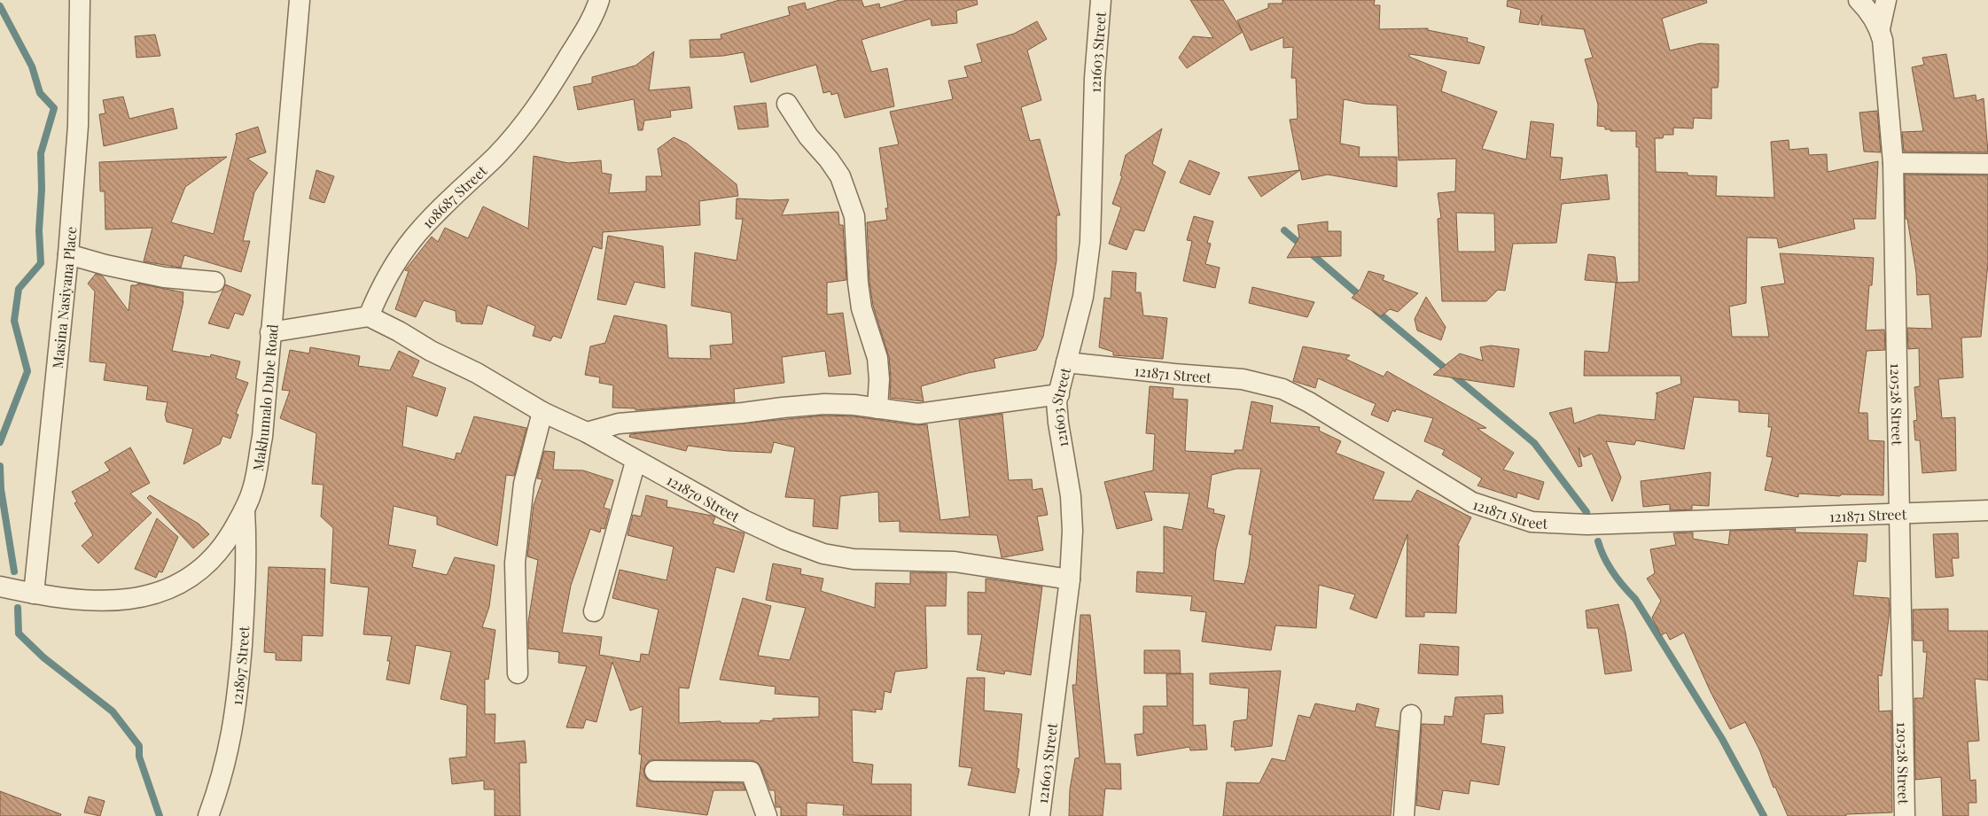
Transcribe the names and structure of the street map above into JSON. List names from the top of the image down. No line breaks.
{"streets":{"street":["121603 Street","108687 Street","Masina Nasiyana Place","121871 Street","Makhumalo Dube Road","120528 Street","121870 Street","121897 Street"]},"crossings":[["121603 Street","121871 Street"],["121603 Street","121870 Street"],["108687 Street","121870 Street"],["Masina Nasiyana Place","Makhumalo Dube Road"],["121871 Street","120528 Street"],["Makhumalo Dube Road","121897 Street"]]}
